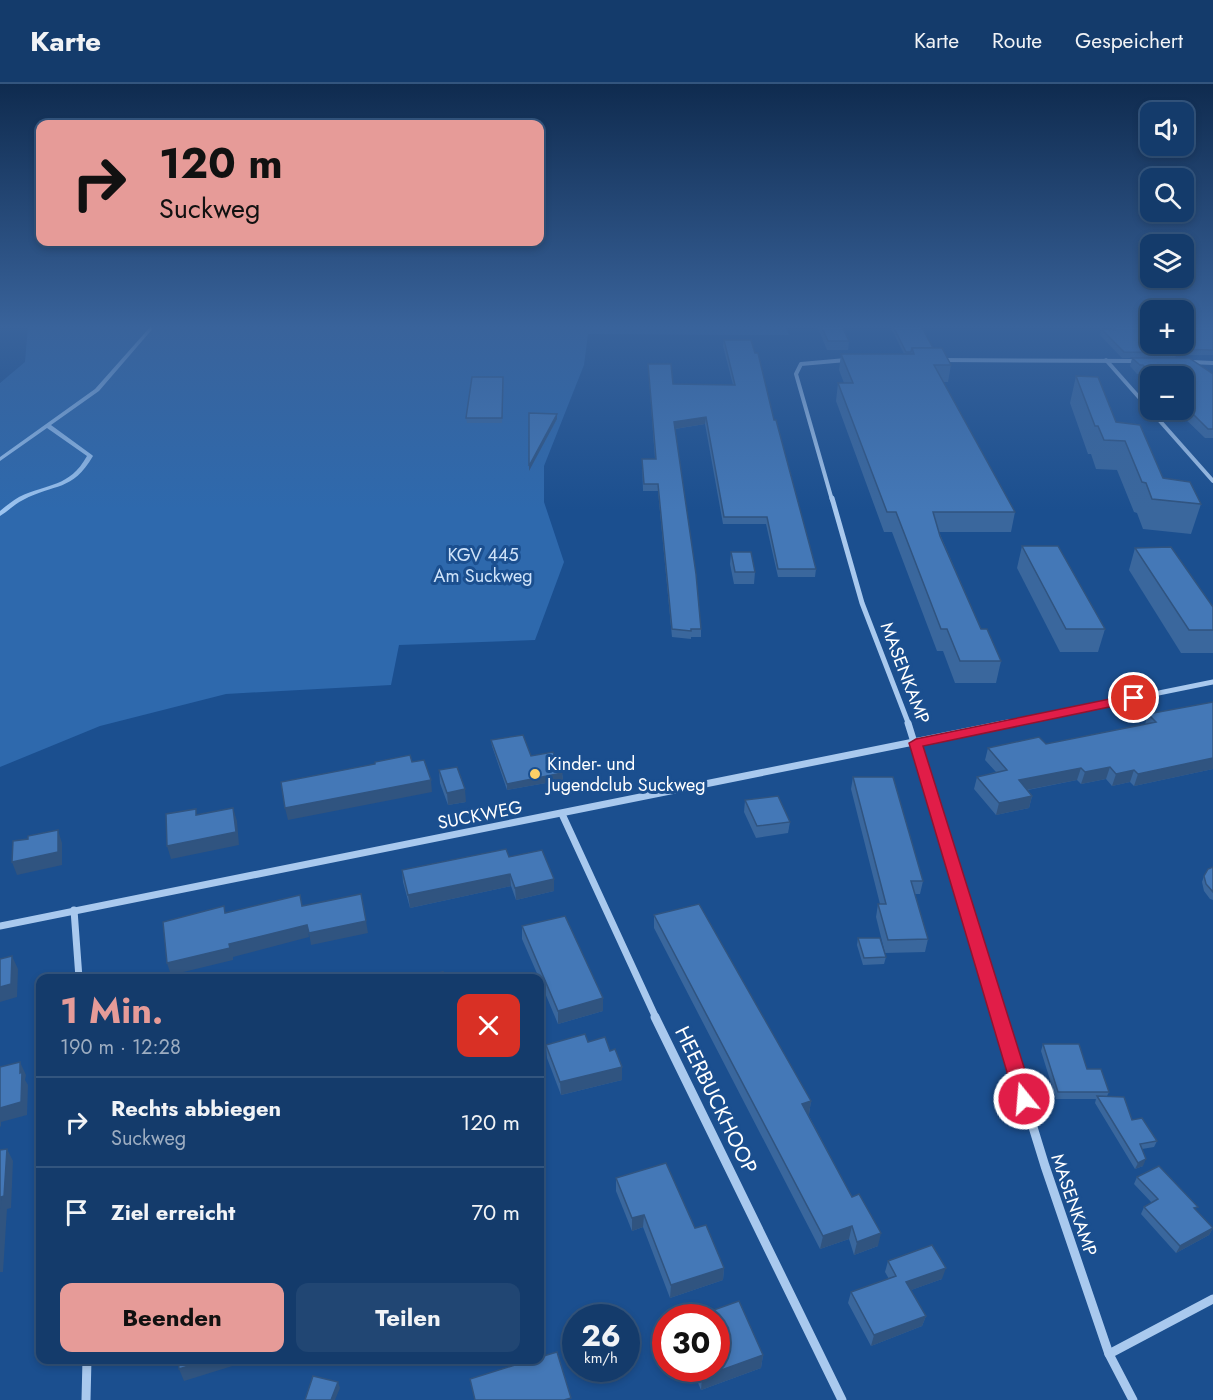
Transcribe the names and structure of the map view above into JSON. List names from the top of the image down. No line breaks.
{"streets":{"street":["MASENKAMP","SUCKWEG","HEERBUCKHOOP"]},"crossings":[["MASENKAMP","SUCKWEG"],["SUCKWEG","HEERBUCKHOOP"]],"parks":["KGV 445 Am Suckweg"],"places":["Kinder- und Jugendclub Suckweg"],"page":{"header":"Karte","nav":["Karte","Route","Gespeichert"],"map_buttons":["+","−"],"turn":["120 m","Suckweg"],"heading":["1 Min.","190 m · 12:28"],"list":[{"name":"Rechts abbiegen","note":"Suckweg","value":"120 m"},{"name":"Ziel erreicht","value":"70 m"}],"buttons":["Beenden","Teilen"],"speed":"26 km/h","limit":"30"}}
